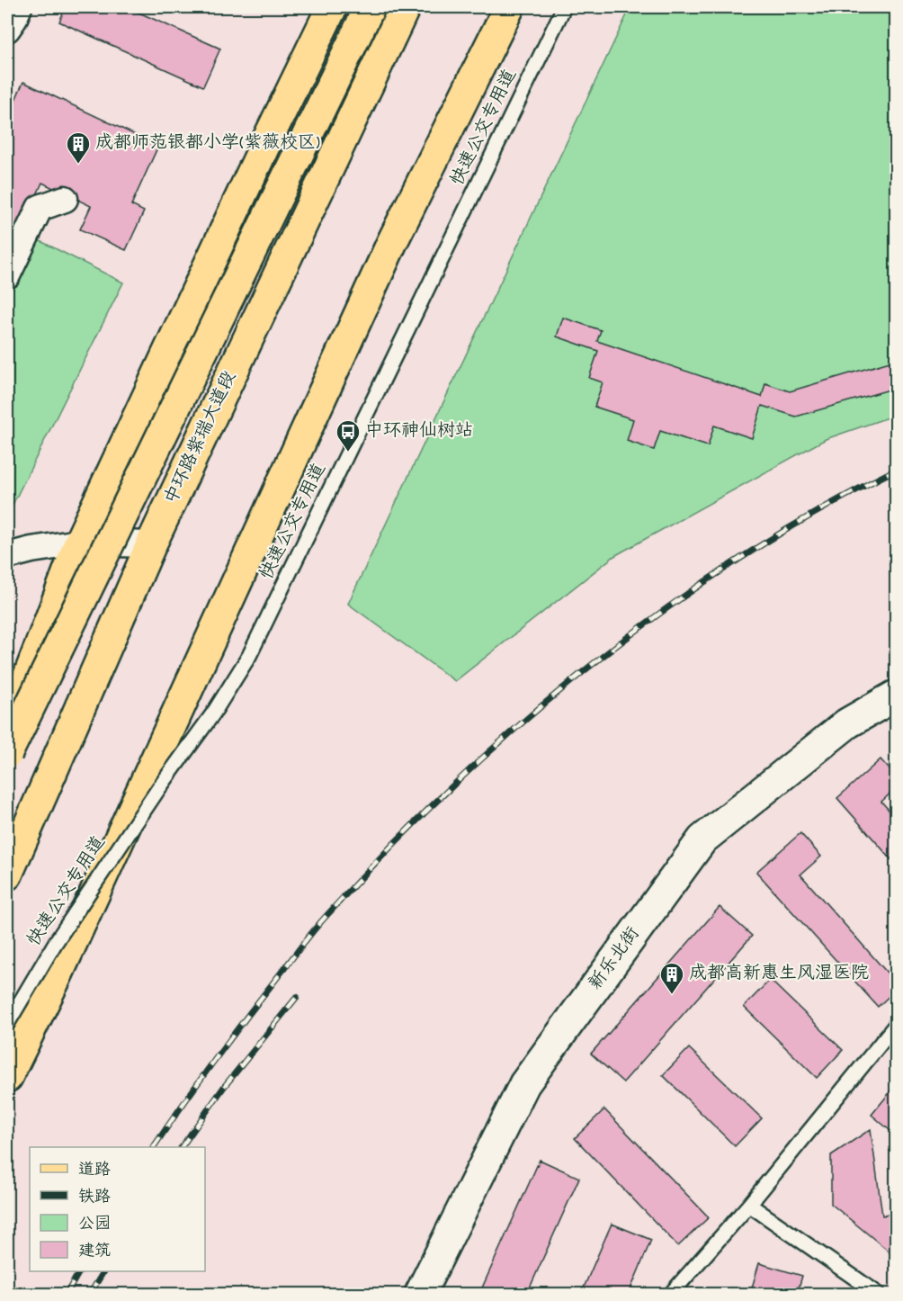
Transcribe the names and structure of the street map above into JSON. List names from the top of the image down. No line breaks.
{"streets":{"main road":["中环路紫瑞大道段"],"street":["新乐北街"],"lane":["快速公交专用道"]},"places":{"building":["成都师范银都小学(紫薇校区)","成都高新惠生风湿医院"],"bus stop":["中环神仙树站"]},"legend":["道路","铁路","公园","建筑"]}
